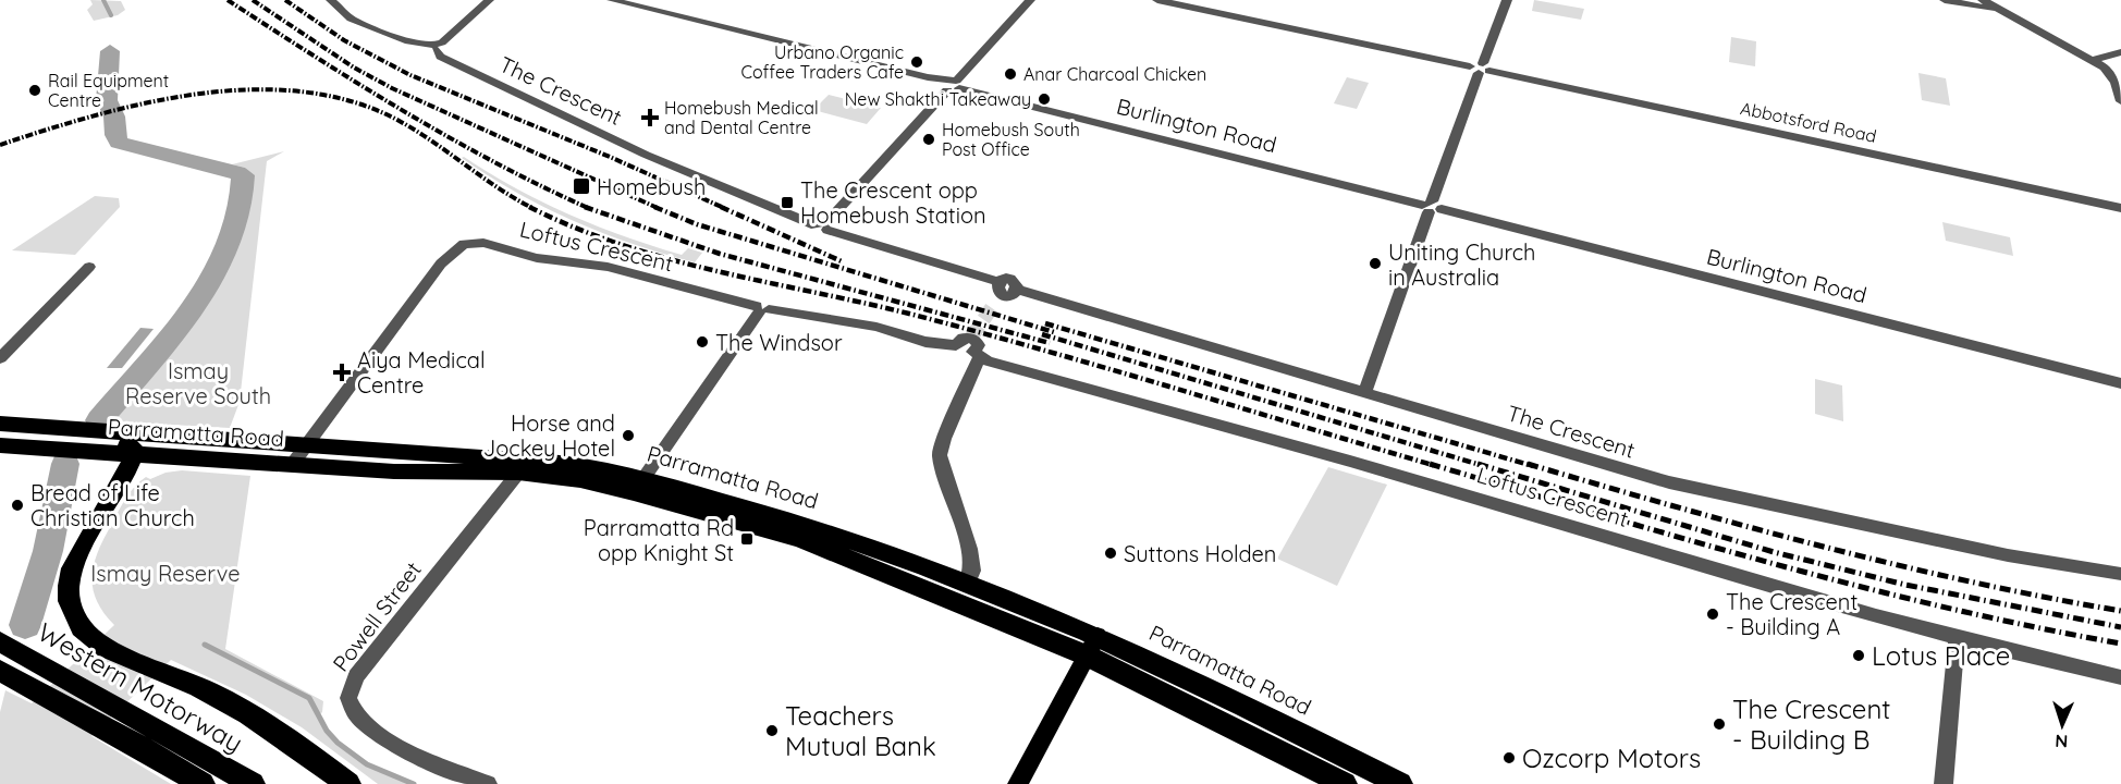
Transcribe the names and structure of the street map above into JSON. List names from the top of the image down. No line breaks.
{"streets":{"highway":["Parramatta Road","Western Motorway"],"street":["The Crescent","Abbotsford Road","Burlington Road","Loftus Crescent","Powell Street"]},"crossings":[["Loftus Crescent","Parramatta Road"],["Parramatta Road","Powell Street"]],"parks":["Ismay Reserve South","Ismay Reserve"],"places":{"other":["Urbano Organic Coffee Traders Cafe","Anar Charcoal Chicken","Rail Equipment Centre","New Shakthi Takeaway","Homebush South Post Office","Uniting Church in Australia","The Windsor","Horse and Jockey Hotel","Bread of Life Christian Church","Suttons Holden","The Crescent - Building A","Lotus Place","The Crescent - Building B","Teachers Mutual Bank","Ozcorp Motors"],"health":["Homebush Medical and Dental Centre","Aiya Medical Centre"],"transit":["Homebush","The Crescent opp Homebush Station","Parramatta Rd opp Knight St"]},"north":"bottom"}
